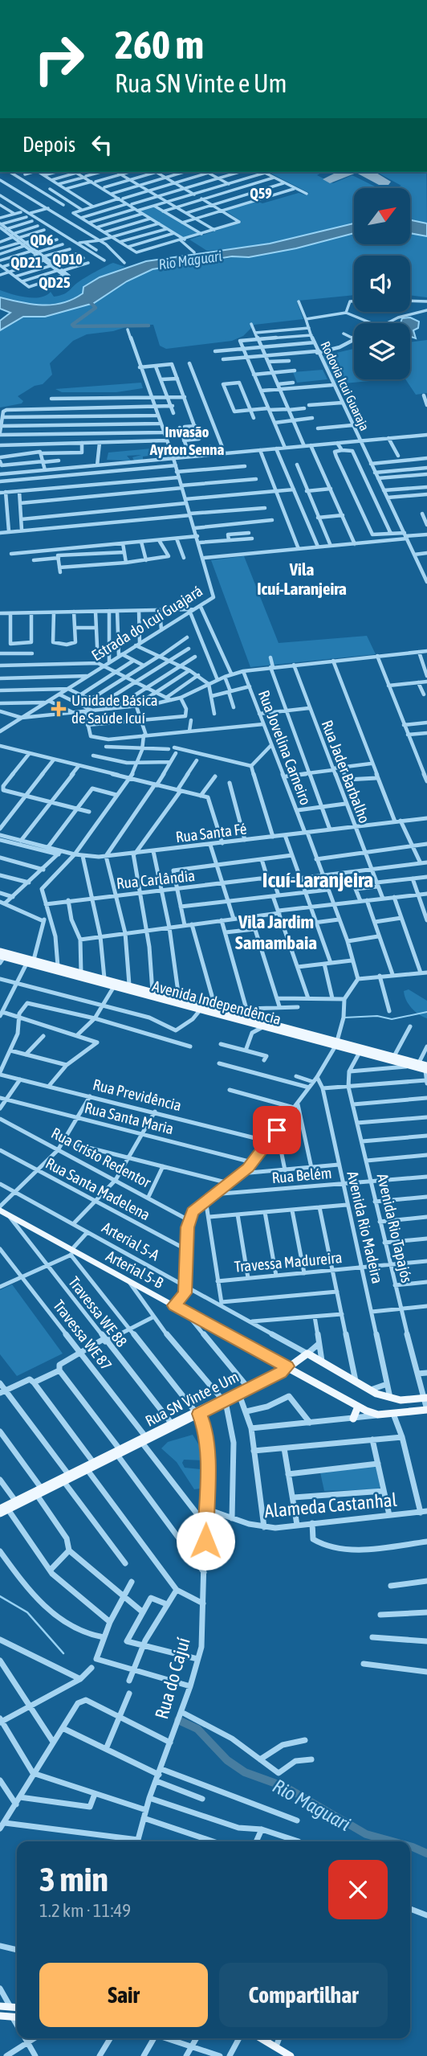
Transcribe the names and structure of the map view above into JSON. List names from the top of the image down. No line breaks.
{"streets":{"main road":["Avenida Independência","Arterial 5-B","Rua SN Vinte e Um"],"street":["Rodovia Icui Guaraja","Estrada do Icuí Guajará","Rua Jovelina Carneiro","Rua Jader Barbalho","Rua Santa Fé","Rua Carlândia","Rua Previdência","Rua Santa Maria","Rua Cristo Redentor","Rua Belém","Rua Santa Madelena","Avenida Rio Madeira","Avenida Rio Tapajós","Arterial 5-A","Travessa Madureira","Travessa WE 88","Travessa WE 87","Alameda Castanhal","Rua do Cajuí"]},"crossings":[["Rua Jovelina Carneiro","Rua Santa Fé"],["Rua Jader Barbalho","Rua Santa Fé"],["Avenida Independência","Avenida Rio Tapajós"],["Rua Belém","Avenida Rio Madeira"],["Rua Belém","Avenida Rio Tapajós"],["Avenida Rio Madeira","Travessa Madureira"],["Avenida Rio Tapajós","Travessa Madureira"],["Arterial 5-B","Travessa WE 88"],["Arterial 5-B","Rua SN Vinte e Um"],["Travessa WE 88","Rua SN Vinte e Um"],["Travessa WE 87","Rua SN Vinte e Um"],["Travessa WE 87","Rua do Cajuí"],["Rua SN Vinte e Um","Rua do Cajuí"],["Alameda Castanhal","Rua do Cajuí"]],"districts":["Q59","QD6","QD10","QD21","QD25","Invasão Ayrton Senna","Vila Icuí-Laranjeira","Icuí-Laranjeira","Vila Jardim Samambaia"],"water":["Rio Maguari"],"places":{"health":["Unidade Básica de Saúde Icuí"]},"north":"top right","page":{"turn":["260 m","Rua SN Vinte e Um"],"then":"Depois","heading":["3 min","1.2 km · 11:49"],"buttons":["Sair","Compartilhar"]}}
